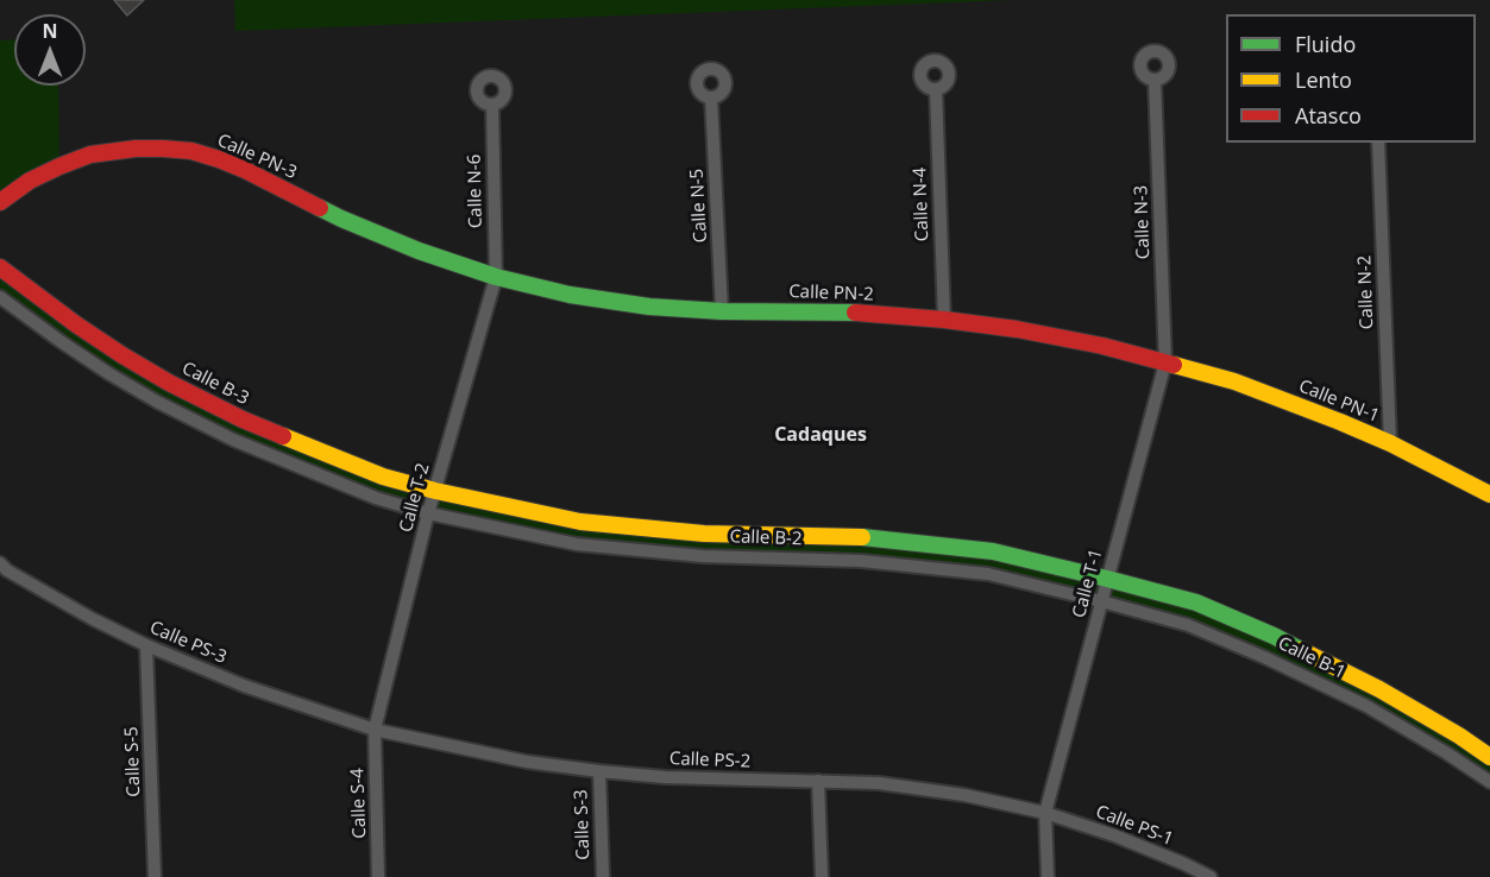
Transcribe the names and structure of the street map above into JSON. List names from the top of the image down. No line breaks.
{"streets":{"street":["Calle PN-3","Calle N-6","Calle N-4","Calle N-5","Calle N-3","Calle N-2","Calle PN-2","Calle B-3","Calle PN-1","Calle T-2","Calle B-2","Calle T-1","Calle PS-3","Calle B-1","Calle PS-2","Calle S-5","Calle S-4","Calle S-3","Calle PS-1"]},"crossings":[["Calle PN-3","Calle N-6"],["Calle PN-3","Calle PN-2"],["Calle PN-3","Calle T-2"],["Calle N-6","Calle PN-2"],["Calle N-6","Calle T-2"],["Calle N-4","Calle PN-2"],["Calle N-5","Calle PN-2"],["Calle N-3","Calle PN-2"],["Calle N-3","Calle PN-1"],["Calle N-3","Calle T-1"],["Calle N-2","Calle PN-1"],["Calle PN-2","Calle PN-1"],["Calle PN-2","Calle T-2"],["Calle PN-2","Calle T-1"],["Calle B-3","Calle T-2"],["Calle B-3","Calle B-2"],["Calle PN-1","Calle T-1"],["Calle T-2","Calle B-2"],["Calle T-2","Calle PS-3"],["Calle T-2","Calle PS-2"],["Calle T-2","Calle S-4"],["Calle B-2","Calle T-1"],["Calle B-2","Calle B-1"],["Calle T-1","Calle B-1"],["Calle T-1","Calle PS-2"],["Calle T-1","Calle PS-1"],["Calle PS-3","Calle PS-2"],["Calle PS-3","Calle S-5"],["Calle PS-3","Calle S-4"],["Calle PS-2","Calle S-4"],["Calle PS-2","Calle S-3"],["Calle PS-2","Calle PS-1"]],"districts":["Cadaques"],"legend":["Fluido","Lento","Atasco"],"north":"top"}
